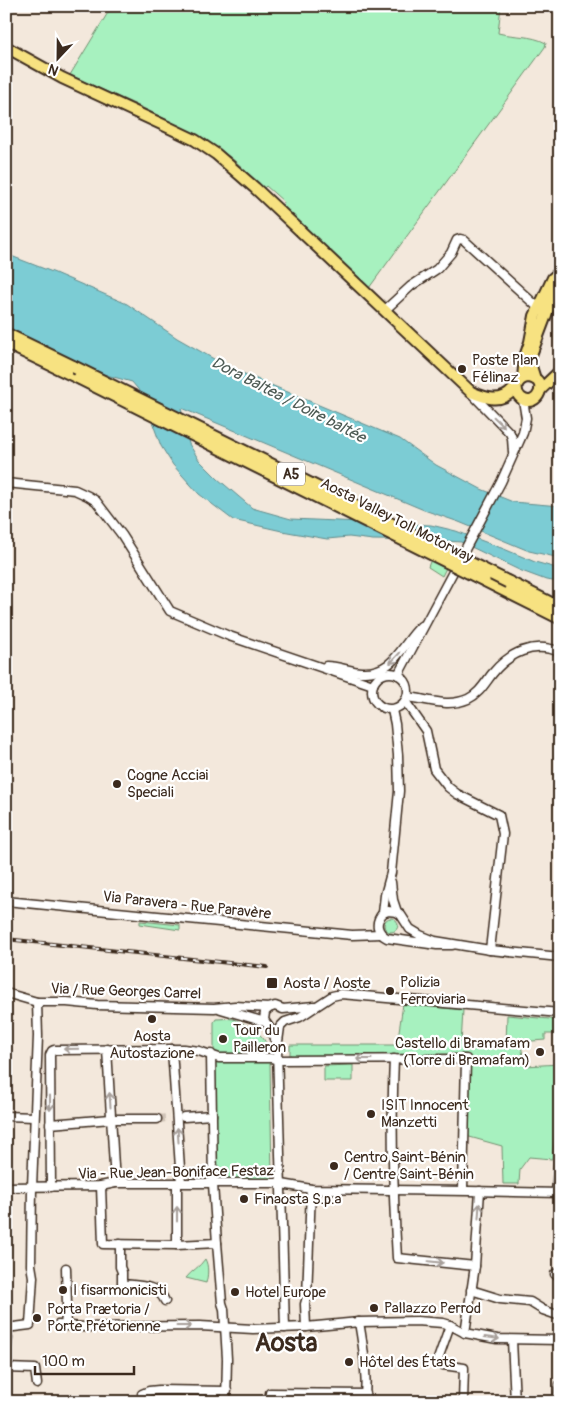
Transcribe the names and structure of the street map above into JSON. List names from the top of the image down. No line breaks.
{"streets":{"highway":["A5","Aosta Valley Toll Motorway"],"street":["Via Paravera - Rue Paravère","Via / Rue Georges Carrel","Via - Rue Jean-Boniface Festaz"]},"districts":["Aosta"],"water":["Dora Baltea / Doire baltée"],"places":{"other":["Poste Plan Félinaz","Cogne Acciai Speciali","Polizia Ferroviaria","Aosta Autostazione","Tour du Pailleron","Castello di Bramafam (Torre di Bramafam)","ISIT Innocent Manzetti","Centro Saint-Bénin / Centre Saint-Bénin","Finaosta S.p.a","I fisarmonicisti","Hotel Europe","Pallazzo Perrod","Porta Prætoria / Porte Prétorienne","Hôtel des États"],"transit":["Aosta / Aoste"]},"scale_bar":"100 m","north":"bottom"}
